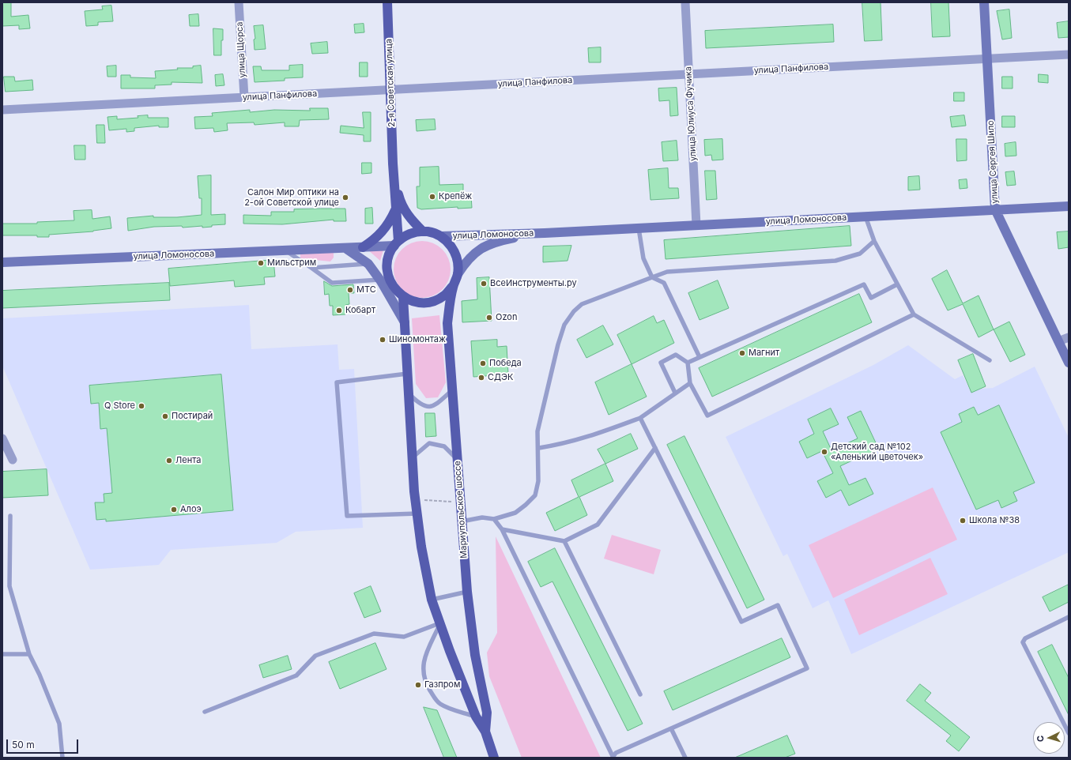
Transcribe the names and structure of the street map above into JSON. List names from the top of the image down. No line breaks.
{"streets":{"main road":["2-я Советская улица","Мариупольское шоссе"],"street":["улица Щорса","улица Панфилова","улица Юлиуса Фучика","улица Сергея Шило","улица Ломоносова"]},"crossings":[["улица Щорса","улица Панфилова"],["улица Панфилова","2-я Советская улица"],["улица Панфилова","улица Юлиуса Фучика"],["улица Панфилова","улица Сергея Шило"],["2-я Советская улица","улица Ломоносова"],["2-я Советская улица","Мариупольское шоссе"],["улица Юлиуса Фучика","улица Ломоносова"],["улица Сергея Шило","улица Ломоносова"],["улица Ломоносова","Мариупольское шоссе"]],"places":["Крепёж","Салон Мир оптики на 2-ой Советской улице","Мильстрим","ВсеИнструменты.ру","МТС","Кобарт","Ozon","Шиномонтаж","Магнит","Победа","СДЭК","Q Store","Постирай","Детский сад №102 «Аленький цветочек»","Лента","Алоэ","Школа №38","Газпром"],"scale_bar":"50 m","north":"left"}
